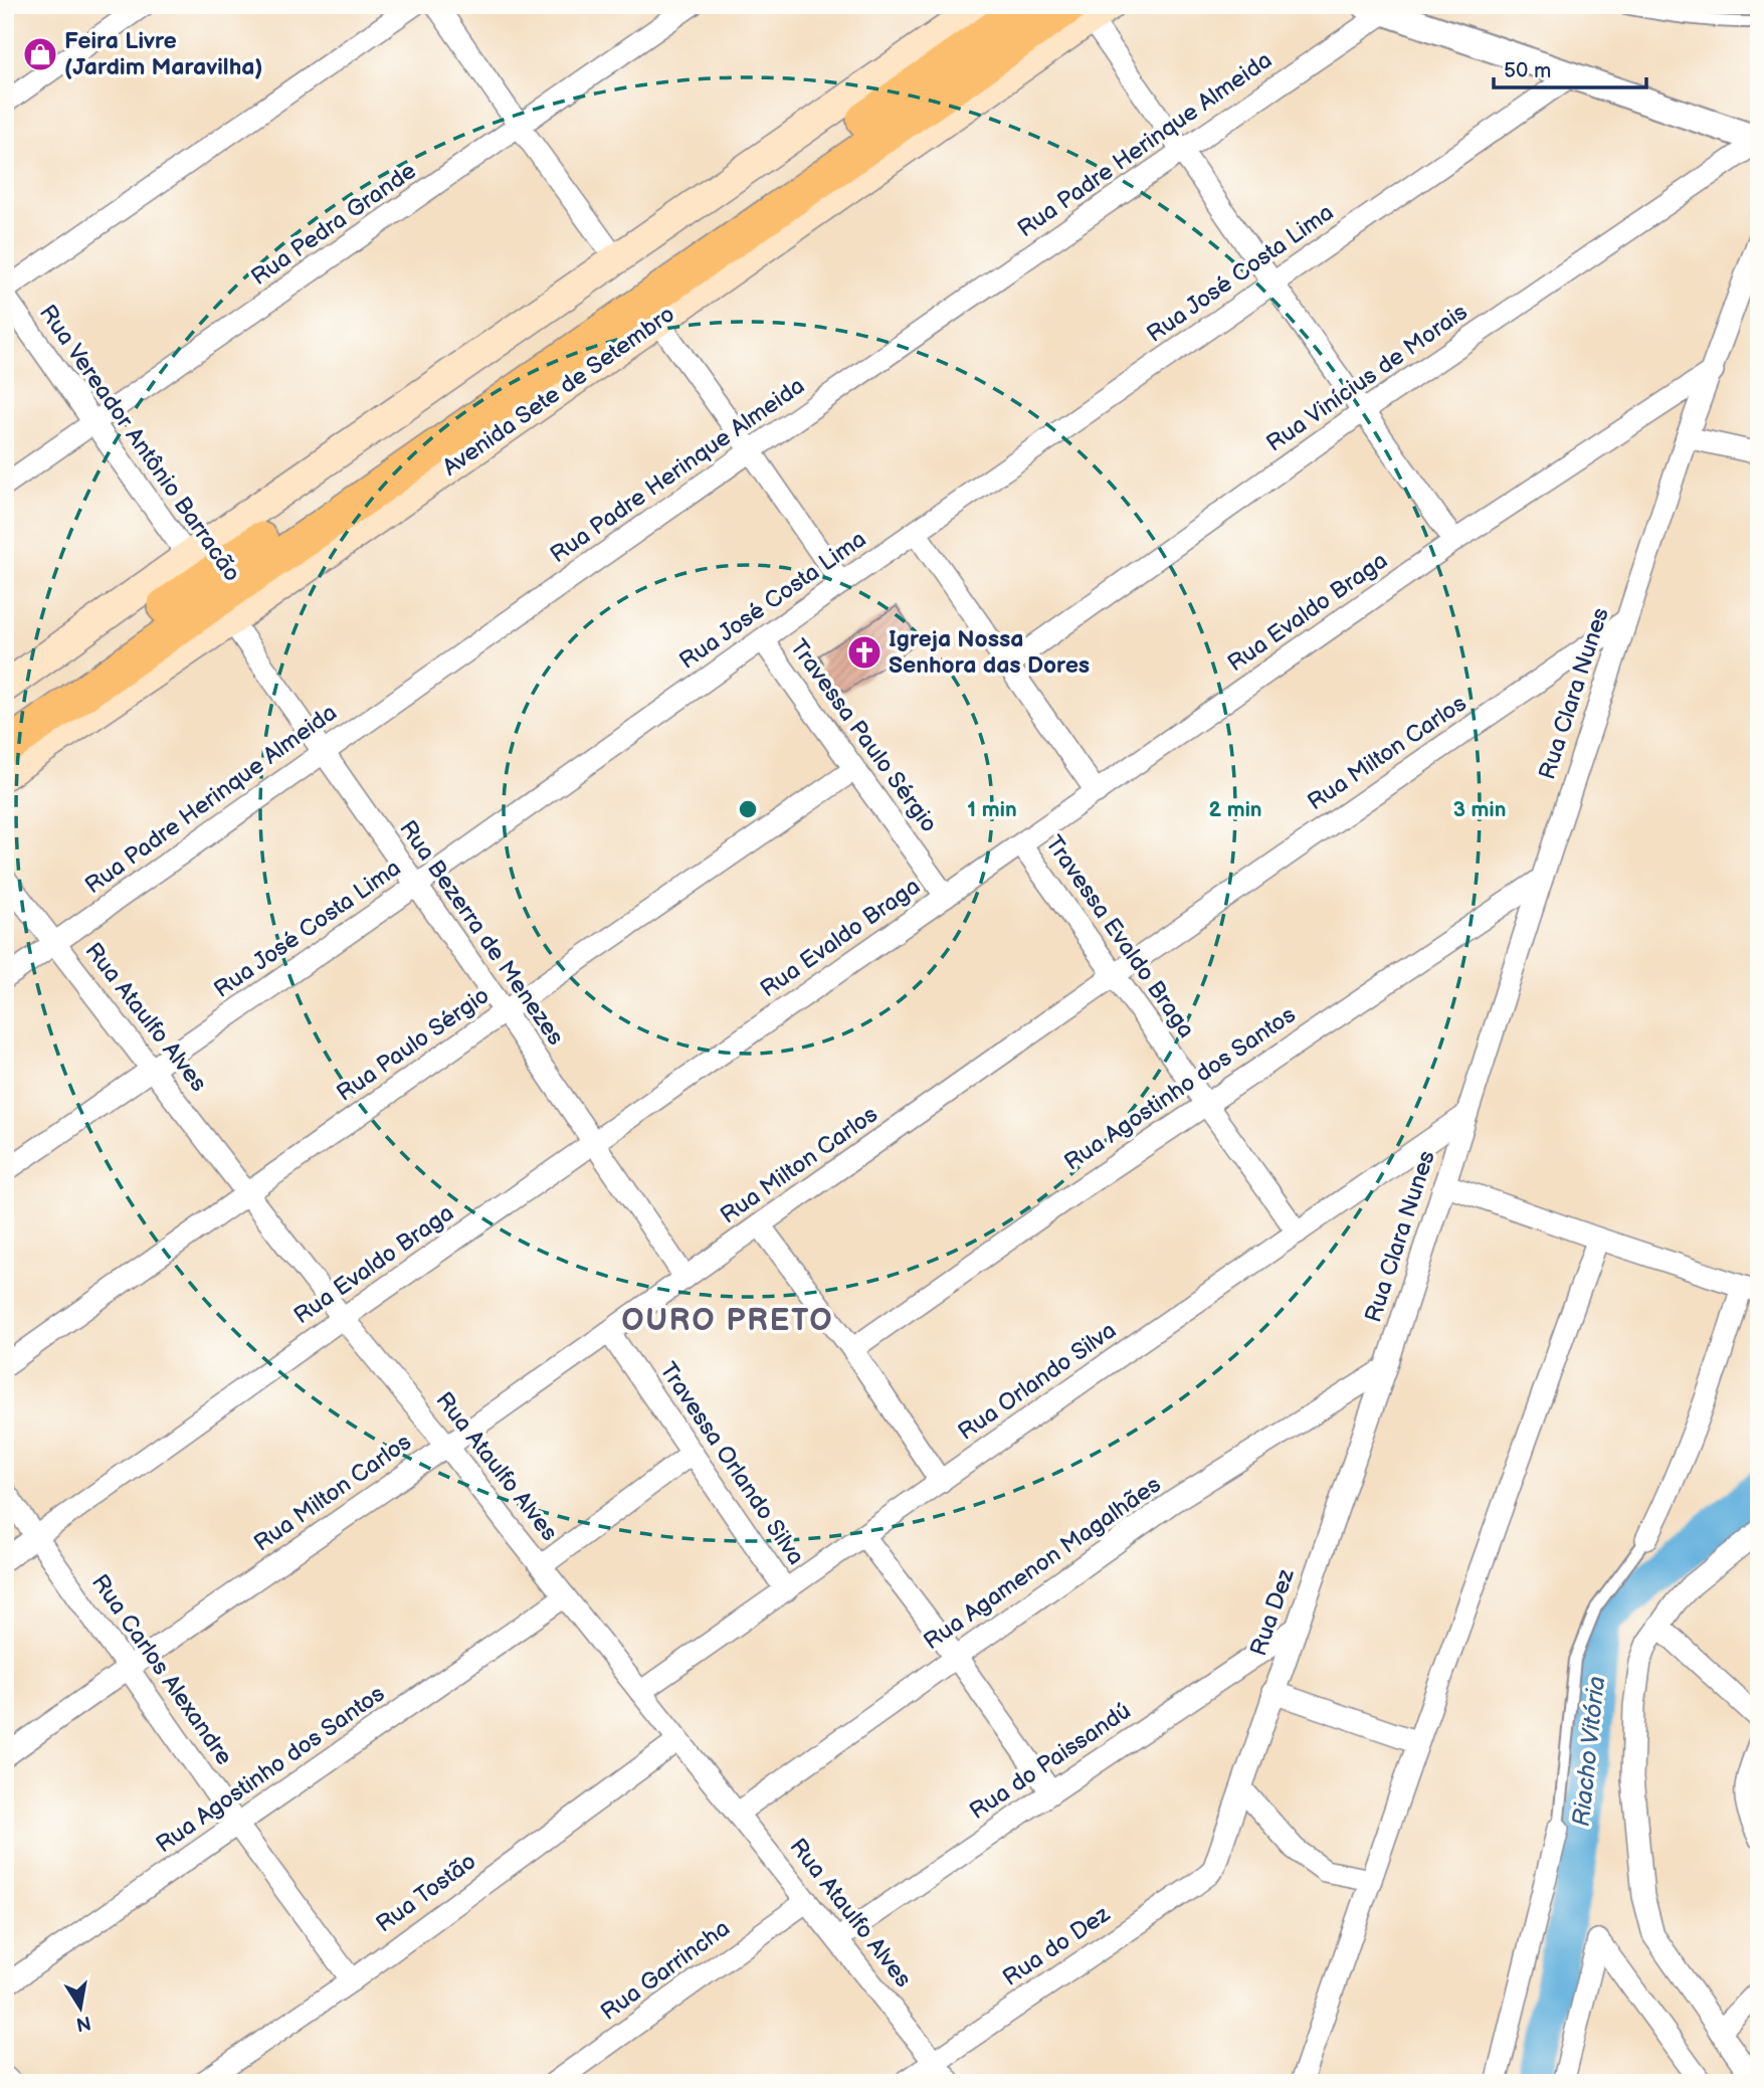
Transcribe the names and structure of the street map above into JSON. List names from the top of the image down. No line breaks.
{"streets":{"highway":["Avenida Sete de Setembro"],"street":["Rua Padre Herinque Almeida","Rua Pedra Grande","Rua José Costa Lima","Rua Vinícius de Morais","Rua Vereador Antônio Barracão","Rua Evaldo Braga","Rua Clara Nunes","Travessa Paulo Sérgio","Rua Milton Carlos","Rua Bezerra de Menezes","Travessa Evaldo Braga","Rua Ataulfo Alves","Rua Paulo Sérgio","Rua Agostinho dos Santos","Rua Orlando Silva","Travessa Orlando Silva","Rua Agamenon Magalhães","Rua Dez","Rua Carlos Alexandre","Rua do Paissandú","Rua Tostão","Rua do Dez","Rua Garrincha"]},"crossings":[["Rua Padre Herinque Almeida","Rua Bezerra de Menezes"],["Rua Padre Herinque Almeida","Rua Ataulfo Alves"],["Rua Pedra Grande","Rua Vereador Antônio Barracão"],["Rua José Costa Lima","Travessa Paulo Sérgio"],["Rua José Costa Lima","Rua Bezerra de Menezes"],["Rua José Costa Lima","Rua Ataulfo Alves"],["Avenida Sete de Setembro","Rua Vereador Antônio Barracão"],["Avenida Sete de Setembro","Rua Bezerra de Menezes"],["Rua Vereador Antônio Barracão","Rua Bezerra de Menezes"],["Rua Evaldo Braga","Rua Clara Nunes"],["Rua Evaldo Braga","Travessa Paulo Sérgio"],["Rua Evaldo Braga","Rua Bezerra de Menezes"],["Rua Evaldo Braga","Travessa Evaldo Braga"],["Rua Evaldo Braga","Rua Ataulfo Alves"],["Rua Evaldo Braga","Rua Carlos Alexandre"],["Rua Clara Nunes","Rua Milton Carlos"],["Rua Clara Nunes","Rua Agostinho dos Santos"],["Rua Clara Nunes","Rua Orlando Silva"],["Rua Clara Nunes","Rua Agamenon Magalhães"],["Rua Clara Nunes","Rua Dez"],["Travessa Paulo Sérgio","Rua Paulo Sérgio"],["Rua Milton Carlos","Rua Bezerra de Menezes"],["Rua Milton Carlos","Travessa Evaldo Braga"],["Rua Milton Carlos","Rua Ataulfo Alves"],["Rua Milton Carlos","Travessa Orlando Silva"],["Rua Milton Carlos","Rua Carlos Alexandre"],["Rua Bezerra de Menezes","Rua Paulo Sérgio"],["Travessa Evaldo Braga","Rua Agostinho dos Santos"],["Travessa Evaldo Braga","Rua Orlando Silva"],["Rua Ataulfo Alves","Rua Paulo Sérgio"],["Rua Ataulfo Alves","Rua Agostinho dos Santos"],["Rua Ataulfo Alves","Rua Orlando Silva"],["Rua Ataulfo Alves","Rua Agamenon Magalhães"],["Rua Ataulfo Alves","Rua do Paissandú"],["Rua Ataulfo Alves","Rua Tostão"],["Rua Ataulfo Alves","Rua do Dez"],["Rua Ataulfo Alves","Rua Garrincha"],["Rua Agostinho dos Santos","Rua Carlos Alexandre"],["Rua Orlando Silva","Travessa Orlando Silva"],["Rua Agamenon Magalhães","Rua Dez"],["Rua Dez","Rua do Paissandú"],["Rua Dez","Rua do Dez"],["Rua Carlos Alexandre","Rua Tostão"]],"districts":["OURO PRETO"],"water":["Riacho Vitória"],"places":{"shop":["Feira Livre (Jardim Maravilha)"],"church":["Igreja Nossa Senhora das Dores"]},"scale_bar":"50 m","north":"bottom","rings":["1 min","2 min","3 min"]}
